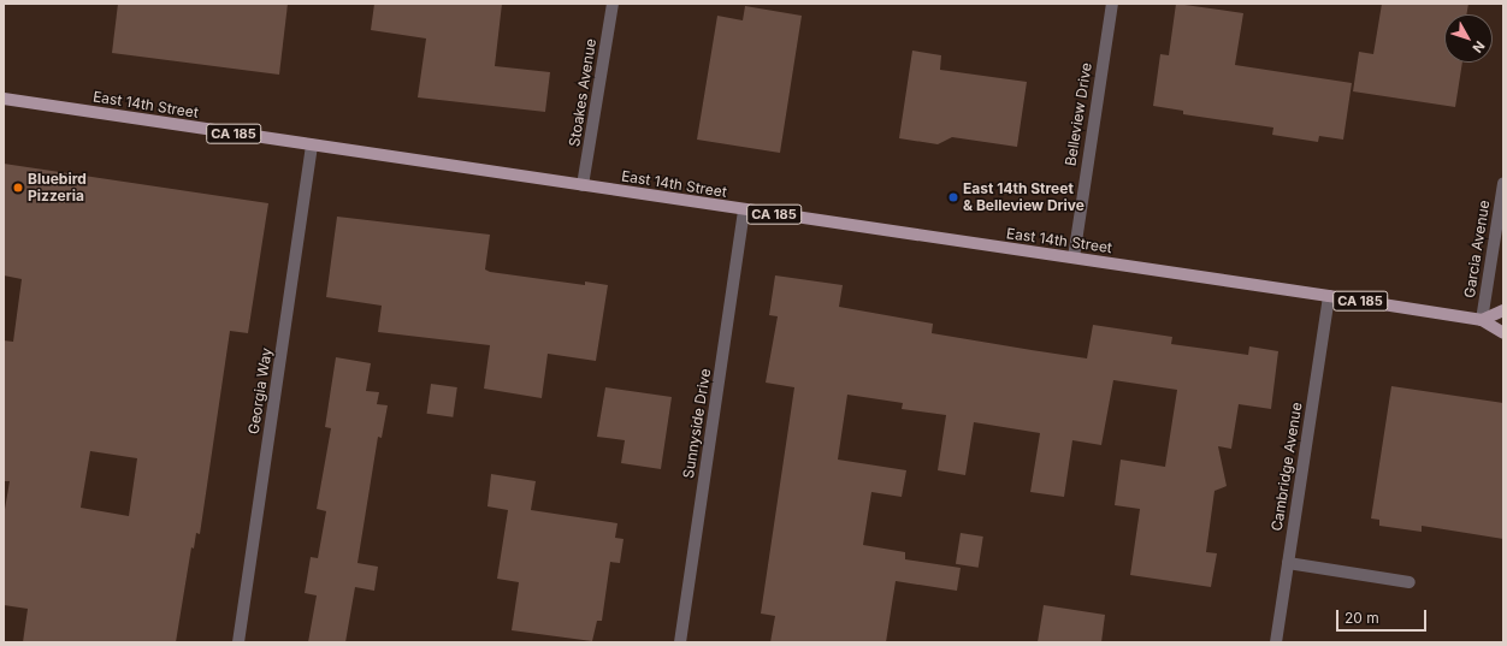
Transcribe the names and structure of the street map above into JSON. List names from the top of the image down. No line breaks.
{"streets":{"main road":["East 14th Street","CA 185"],"street":["Stoakes Avenue","Belleview Drive","Garcia Avenue","Georgia Way","Sunnyside Drive","Cambridge Avenue"]},"crossings":[["Stoakes Avenue","East 14th Street"],["East 14th Street","Belleview Drive"],["East 14th Street","Garcia Avenue"],["East 14th Street","Georgia Way"],["East 14th Street","Sunnyside Drive"],["East 14th Street","Cambridge Avenue"]],"places":["Bluebird Pizzeria","East 14th Street & Belleview Drive"],"scale_bar":"20 m","north":"bottom right"}
